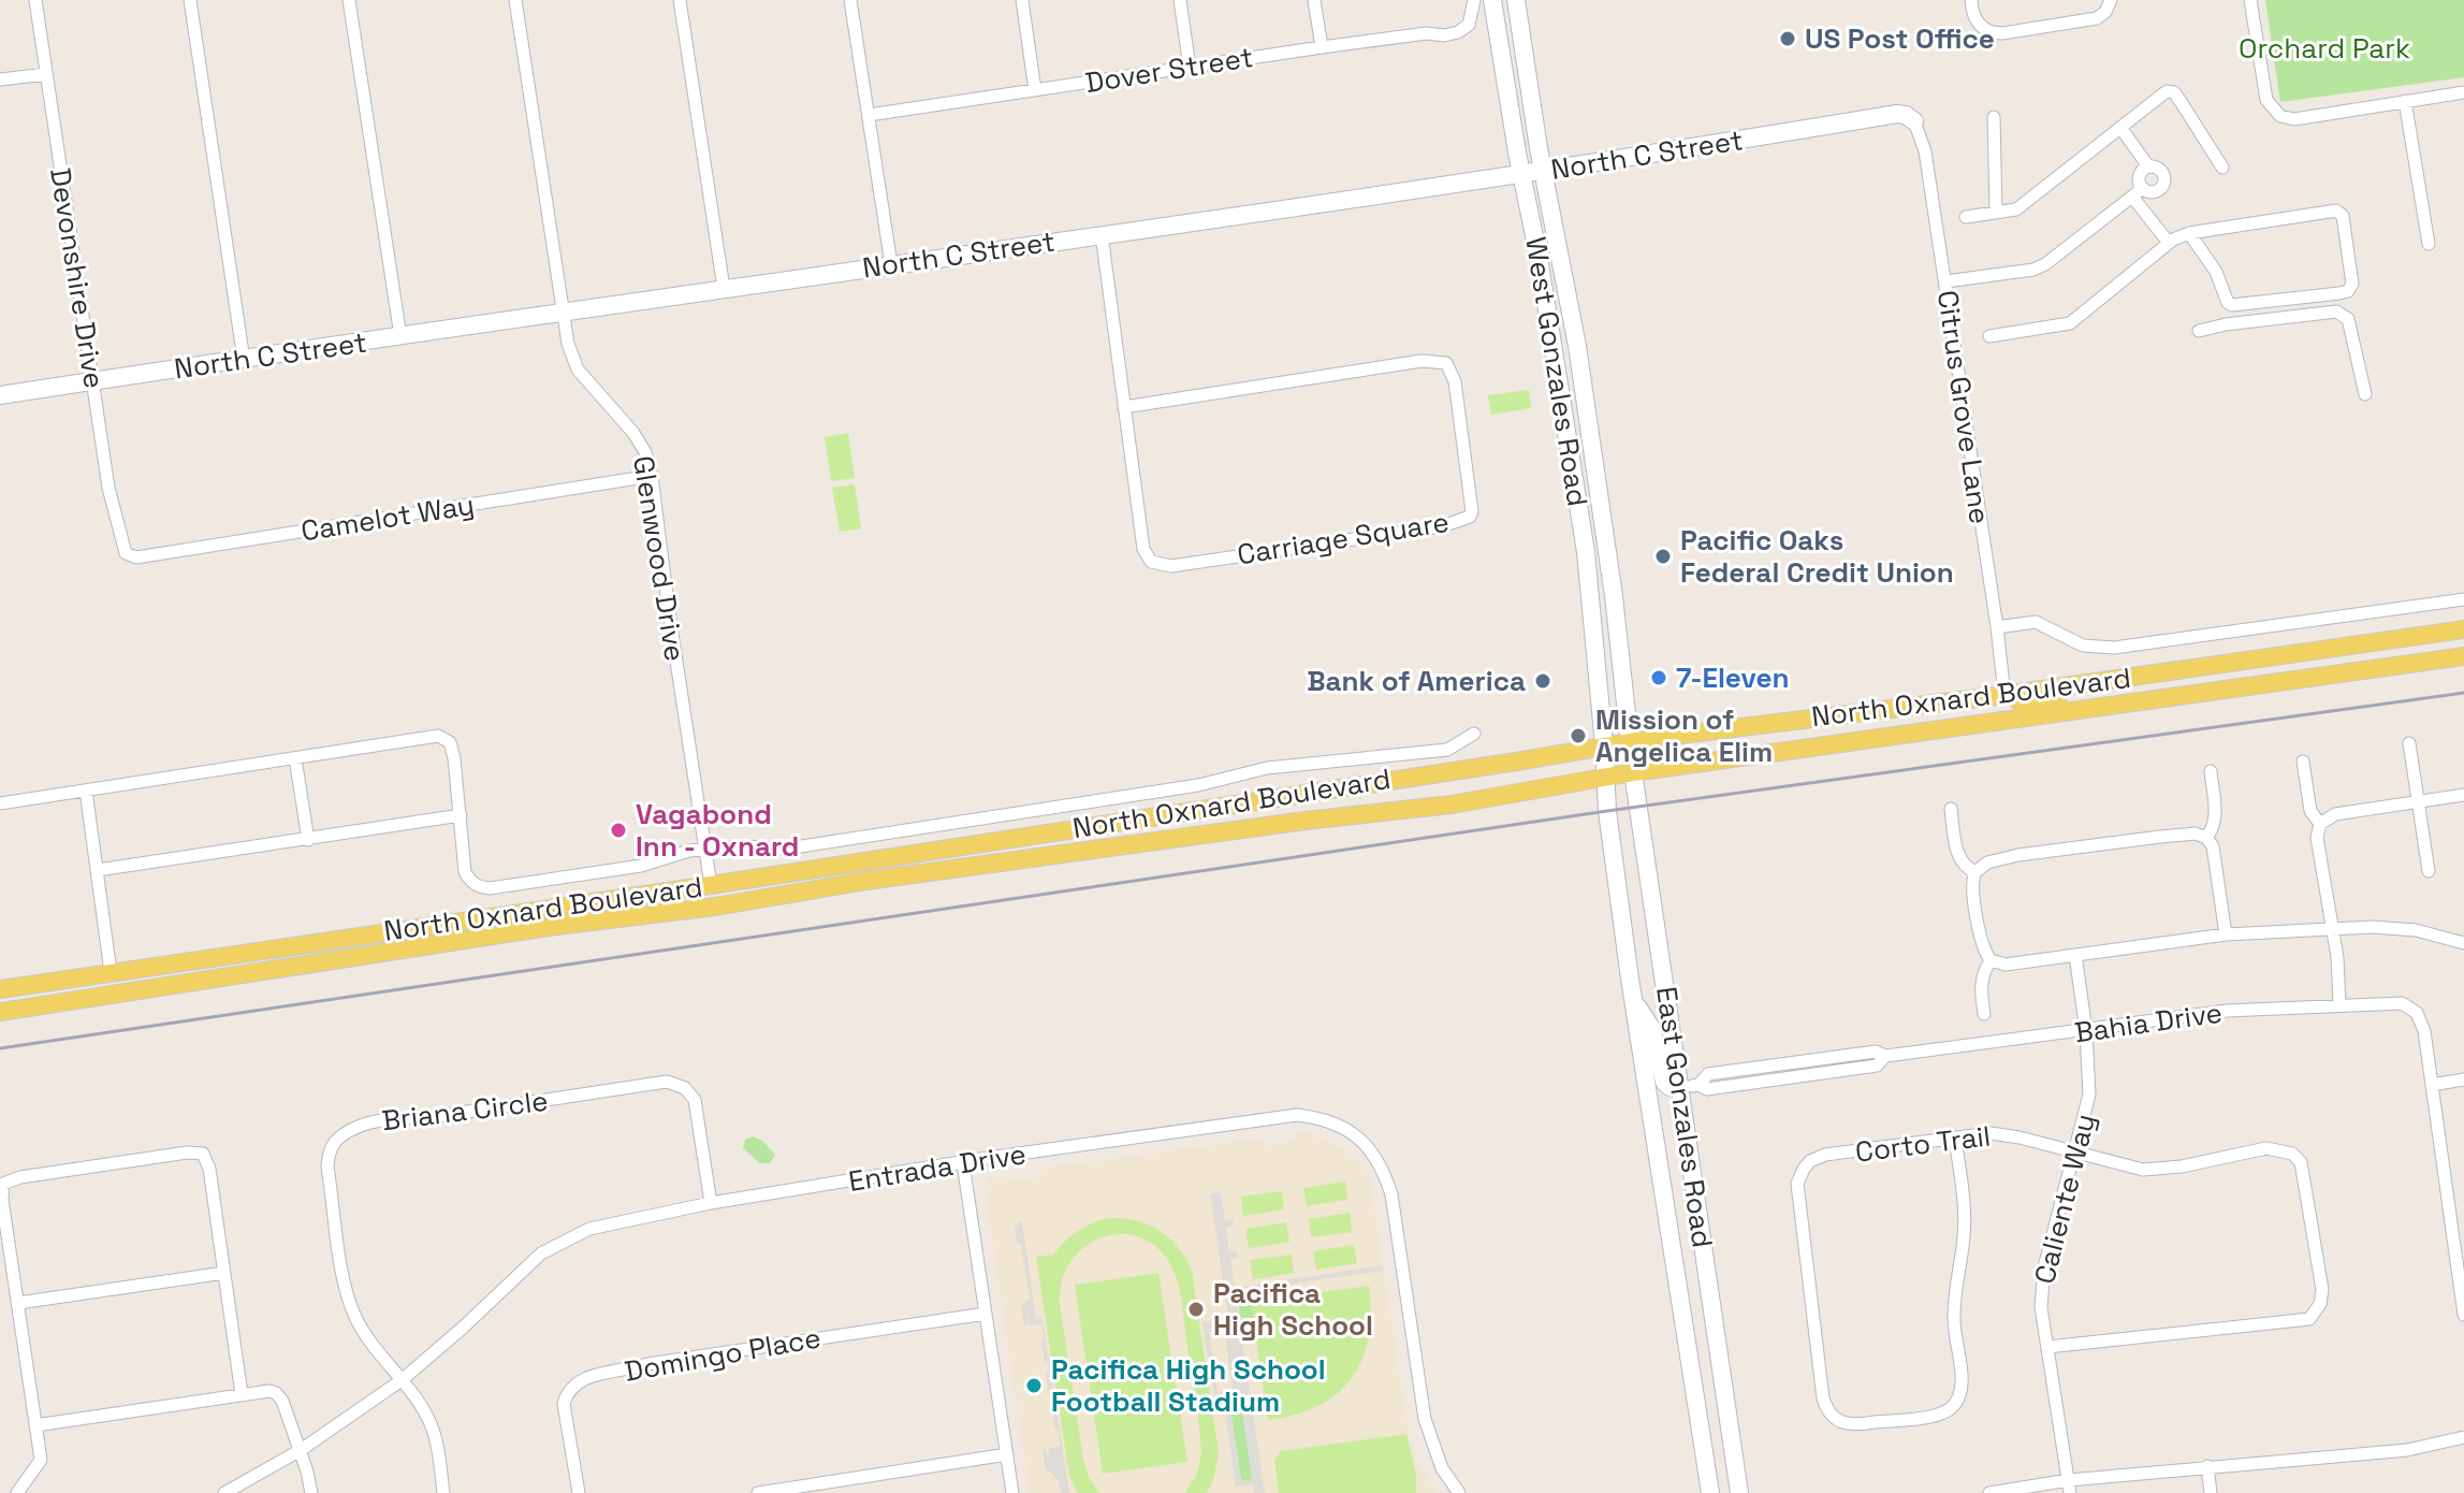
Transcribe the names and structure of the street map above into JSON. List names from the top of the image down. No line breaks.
{"streets":{"main road":["North C Street","West Gonzales Road","North Oxnard Boulevard","East Gonzales Road"],"street":["Dover Street","Devonshire Drive","Citrus Grove Lane","Camelot Way","Carriage Square","Glenwood Drive","Bahia Drive","Briana Circle","Corto Trail","Entrada Drive","Caliente Way","Domingo Place"]},"crossings":[["North C Street","Devonshire Drive"],["North C Street","West Gonzales Road"],["North C Street","Citrus Grove Lane"],["North C Street","Carriage Square"],["North C Street","Glenwood Drive"],["Devonshire Drive","Camelot Way"],["West Gonzales Road","North Oxnard Boulevard"],["West Gonzales Road","East Gonzales Road"],["Citrus Grove Lane","North Oxnard Boulevard"],["Camelot Way","Glenwood Drive"],["Glenwood Drive","North Oxnard Boulevard"],["North Oxnard Boulevard","East Gonzales Road"],["Bahia Drive","East Gonzales Road"],["Bahia Drive","Caliente Way"],["Briana Circle","Entrada Drive"],["Corto Trail","Caliente Way"]],"parks":["Orchard Park"],"places":["US Post Office","Pacific Oaks Federal Credit Union","7-Eleven","Bank of America","Mission of Angelica Elim","Vagabond Inn - Oxnard","Pacifica High School","Pacifica High School Football Stadium"]}
